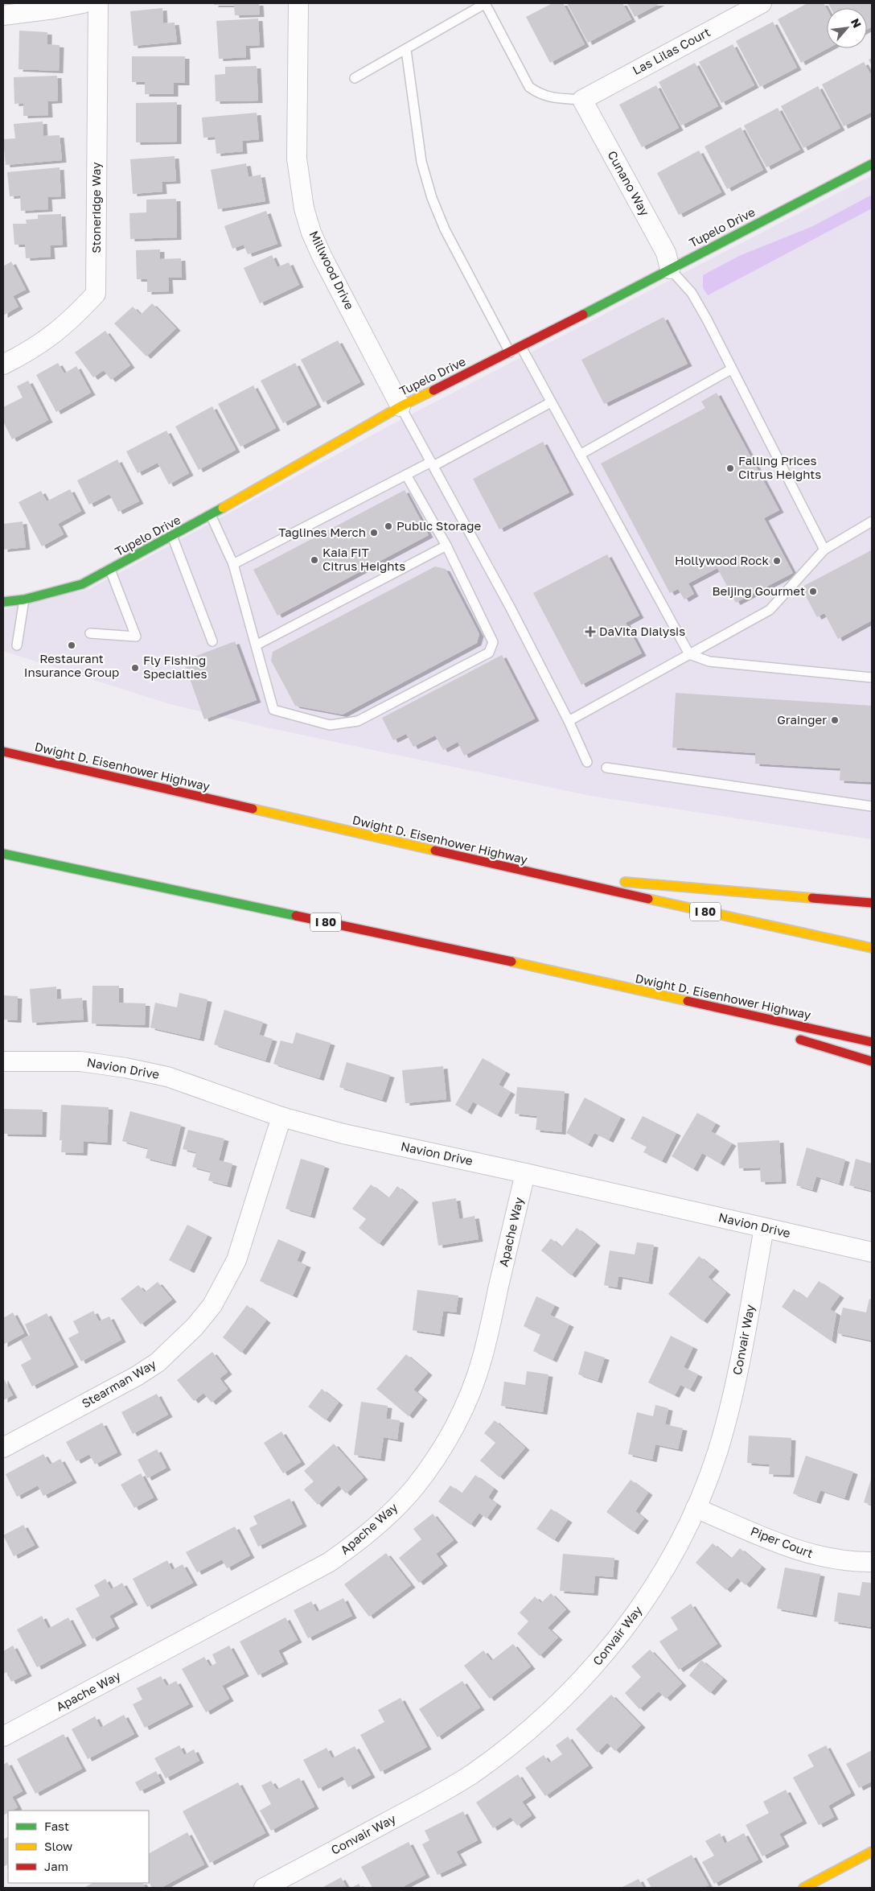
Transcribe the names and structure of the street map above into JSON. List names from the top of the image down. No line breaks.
{"streets":{"main road":["Tupelo Drive","Dwight D. Eisenhower Highway","I 80"],"street":["Las Lilas Court","Cunano Way","Stoneridge Way","Millwood Drive","Navion Drive","Apache Way","Convair Way","Stearman Way","Piper Court"]},"crossings":[["Las Lilas Court","Cunano Way"],["Cunano Way","Tupelo Drive"],["Tupelo Drive","Millwood Drive"],["Navion Drive","Apache Way"],["Navion Drive","Convair Way"],["Navion Drive","Stearman Way"],["Convair Way","Piper Court"]],"places":{"other":["Falling Prices Citrus Heights","Public Storage","Taglines Merch","Kaia FIT Citrus Heights","Hollywood Rock","Beijing Gourmet","Restaurant Insurance Group","Fly Fishing Specialties","Grainger"],"health":["DaVita Dialysis"]},"legend":["Fast","Slow","Jam"],"north":"top right"}
